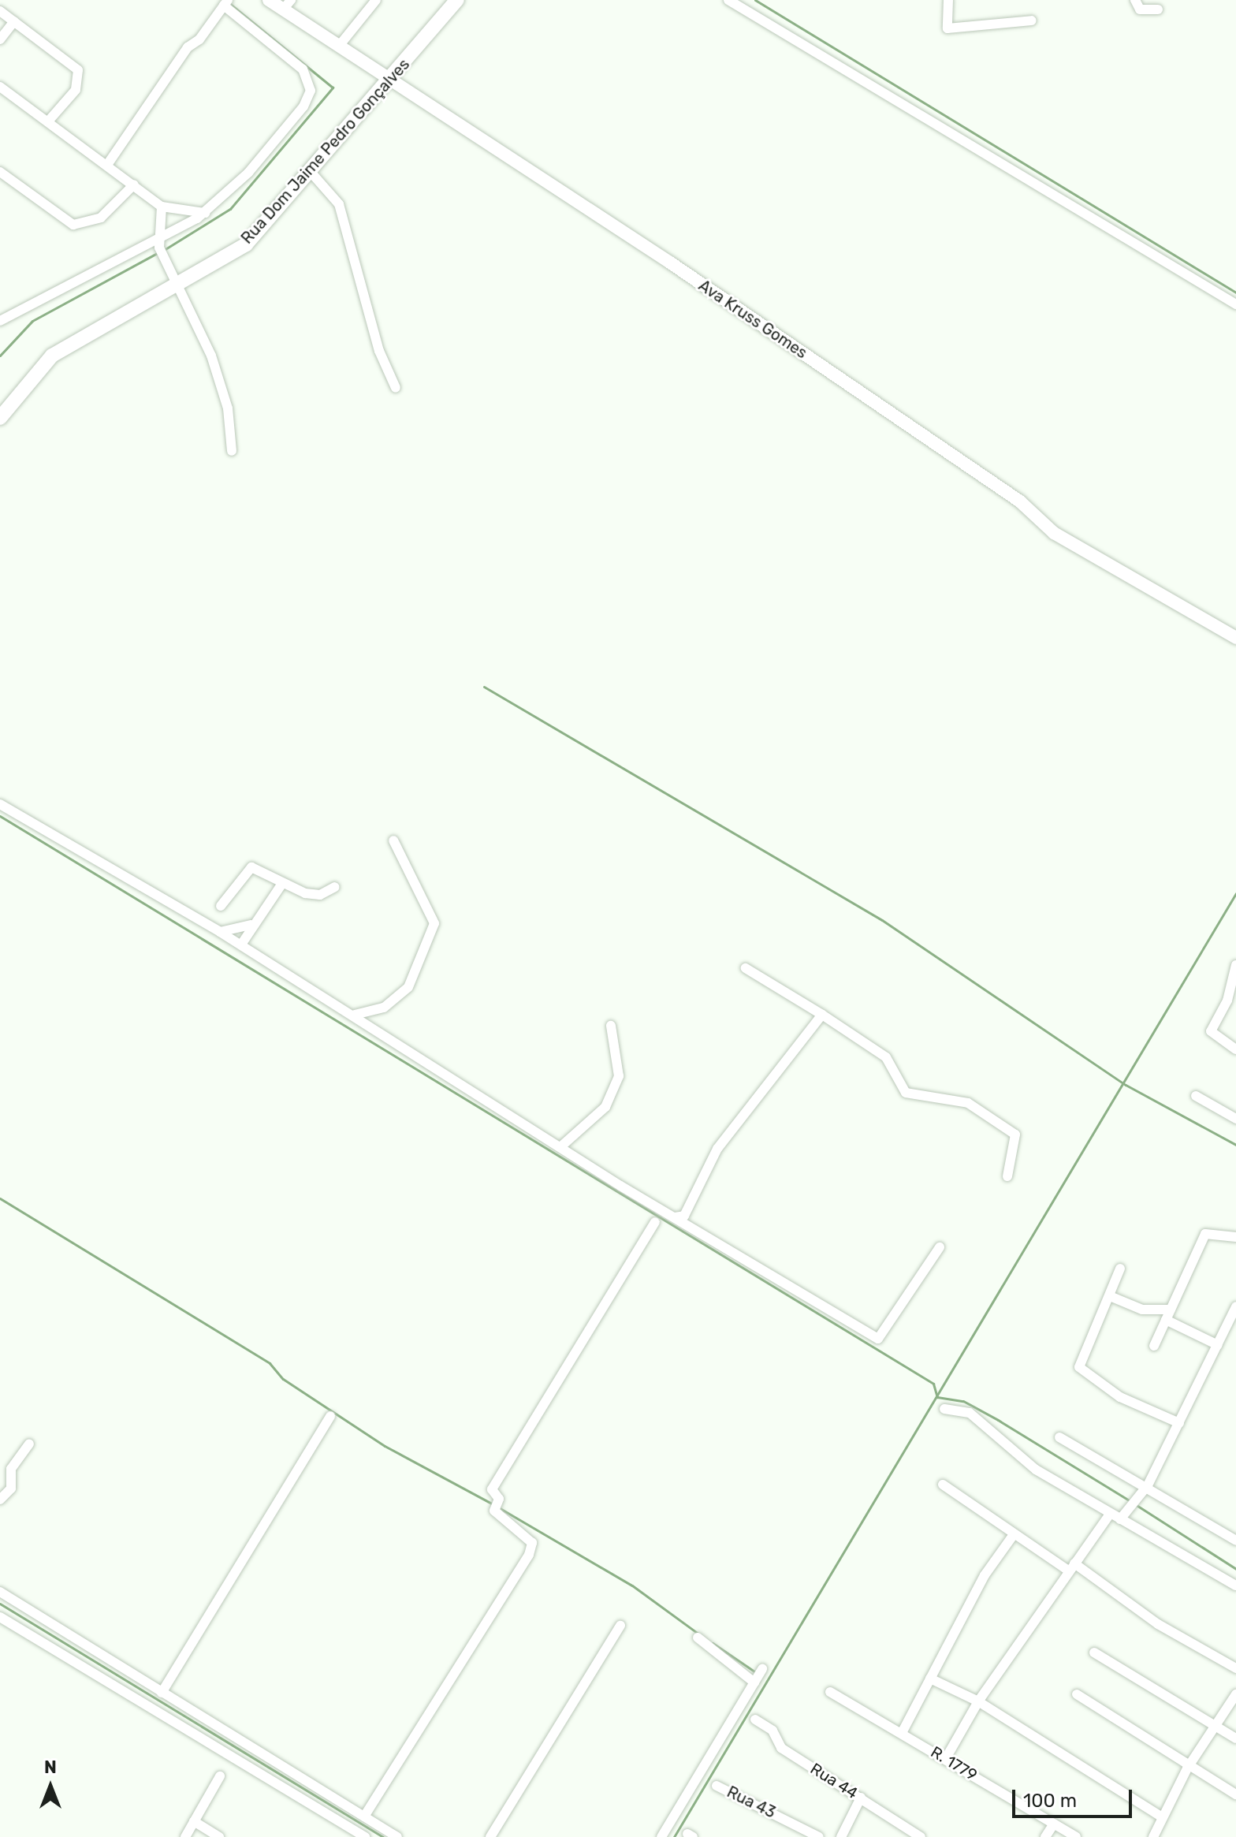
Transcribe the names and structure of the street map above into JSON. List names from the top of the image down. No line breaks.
{"streets":{"main road":["Rua Dom Jaime Pedro Gonçalves"],"street":["Ava Kruss Gomes","R. 1779","Rua 44","Rua 43"]},"crossings":[["Rua Dom Jaime Pedro Gonçalves","Ava Kruss Gomes"]],"scale_bar":"100 m","north":"top"}
